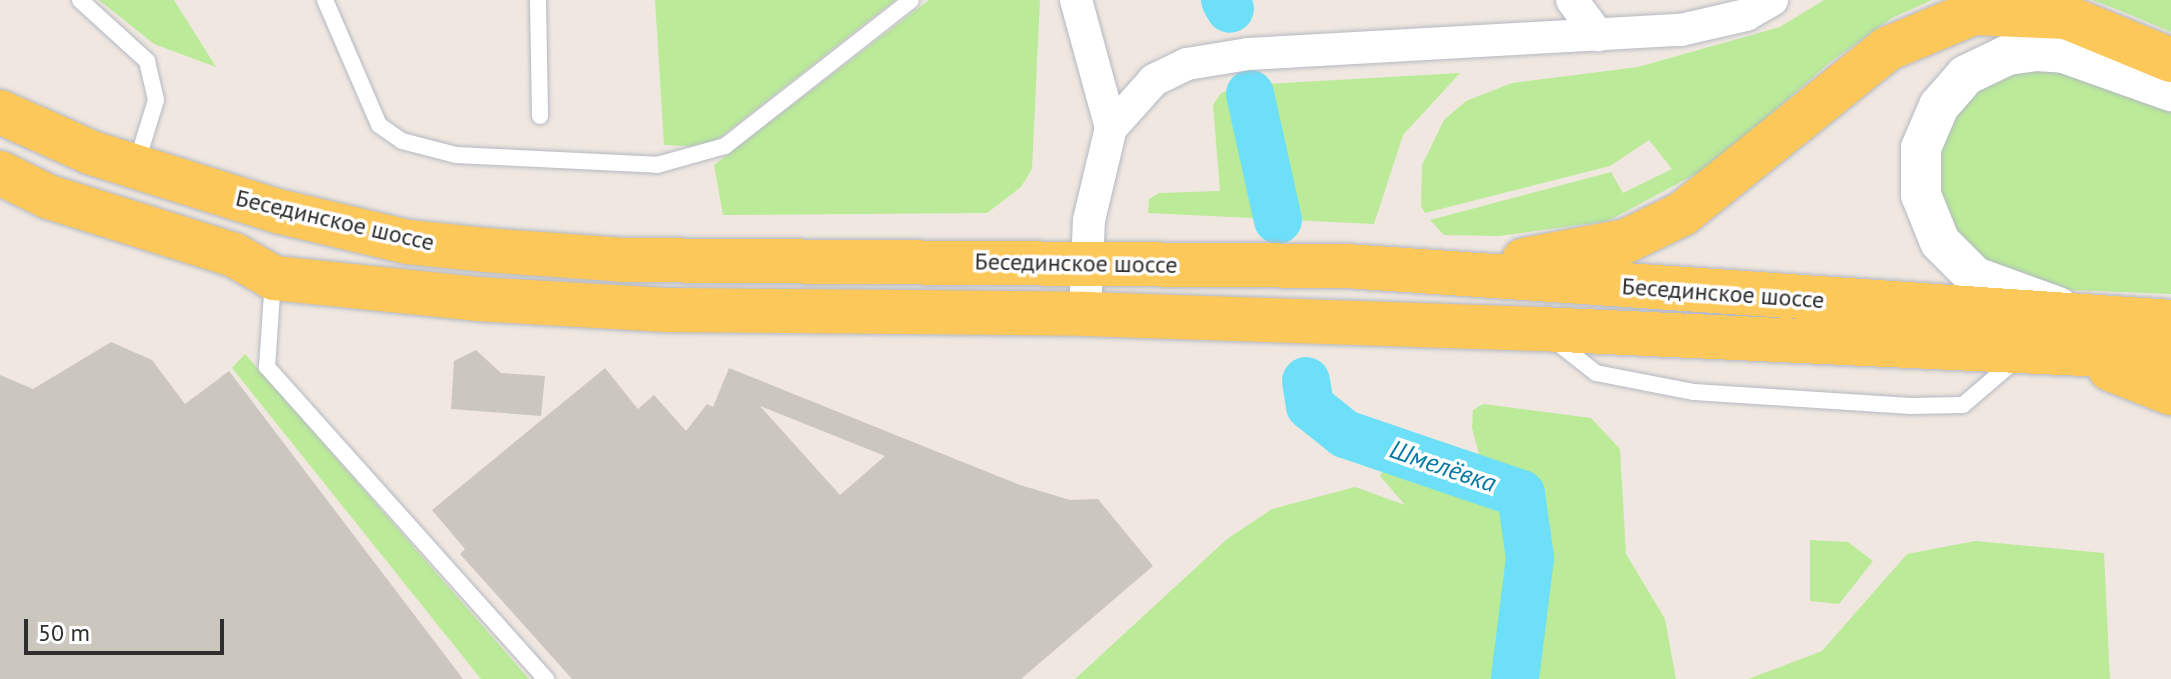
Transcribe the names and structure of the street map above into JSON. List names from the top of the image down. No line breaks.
{"streets":{"main road":["Бесединское шоссе"]},"water":["Шмелёвка"],"scale_bar":"50 m"}
